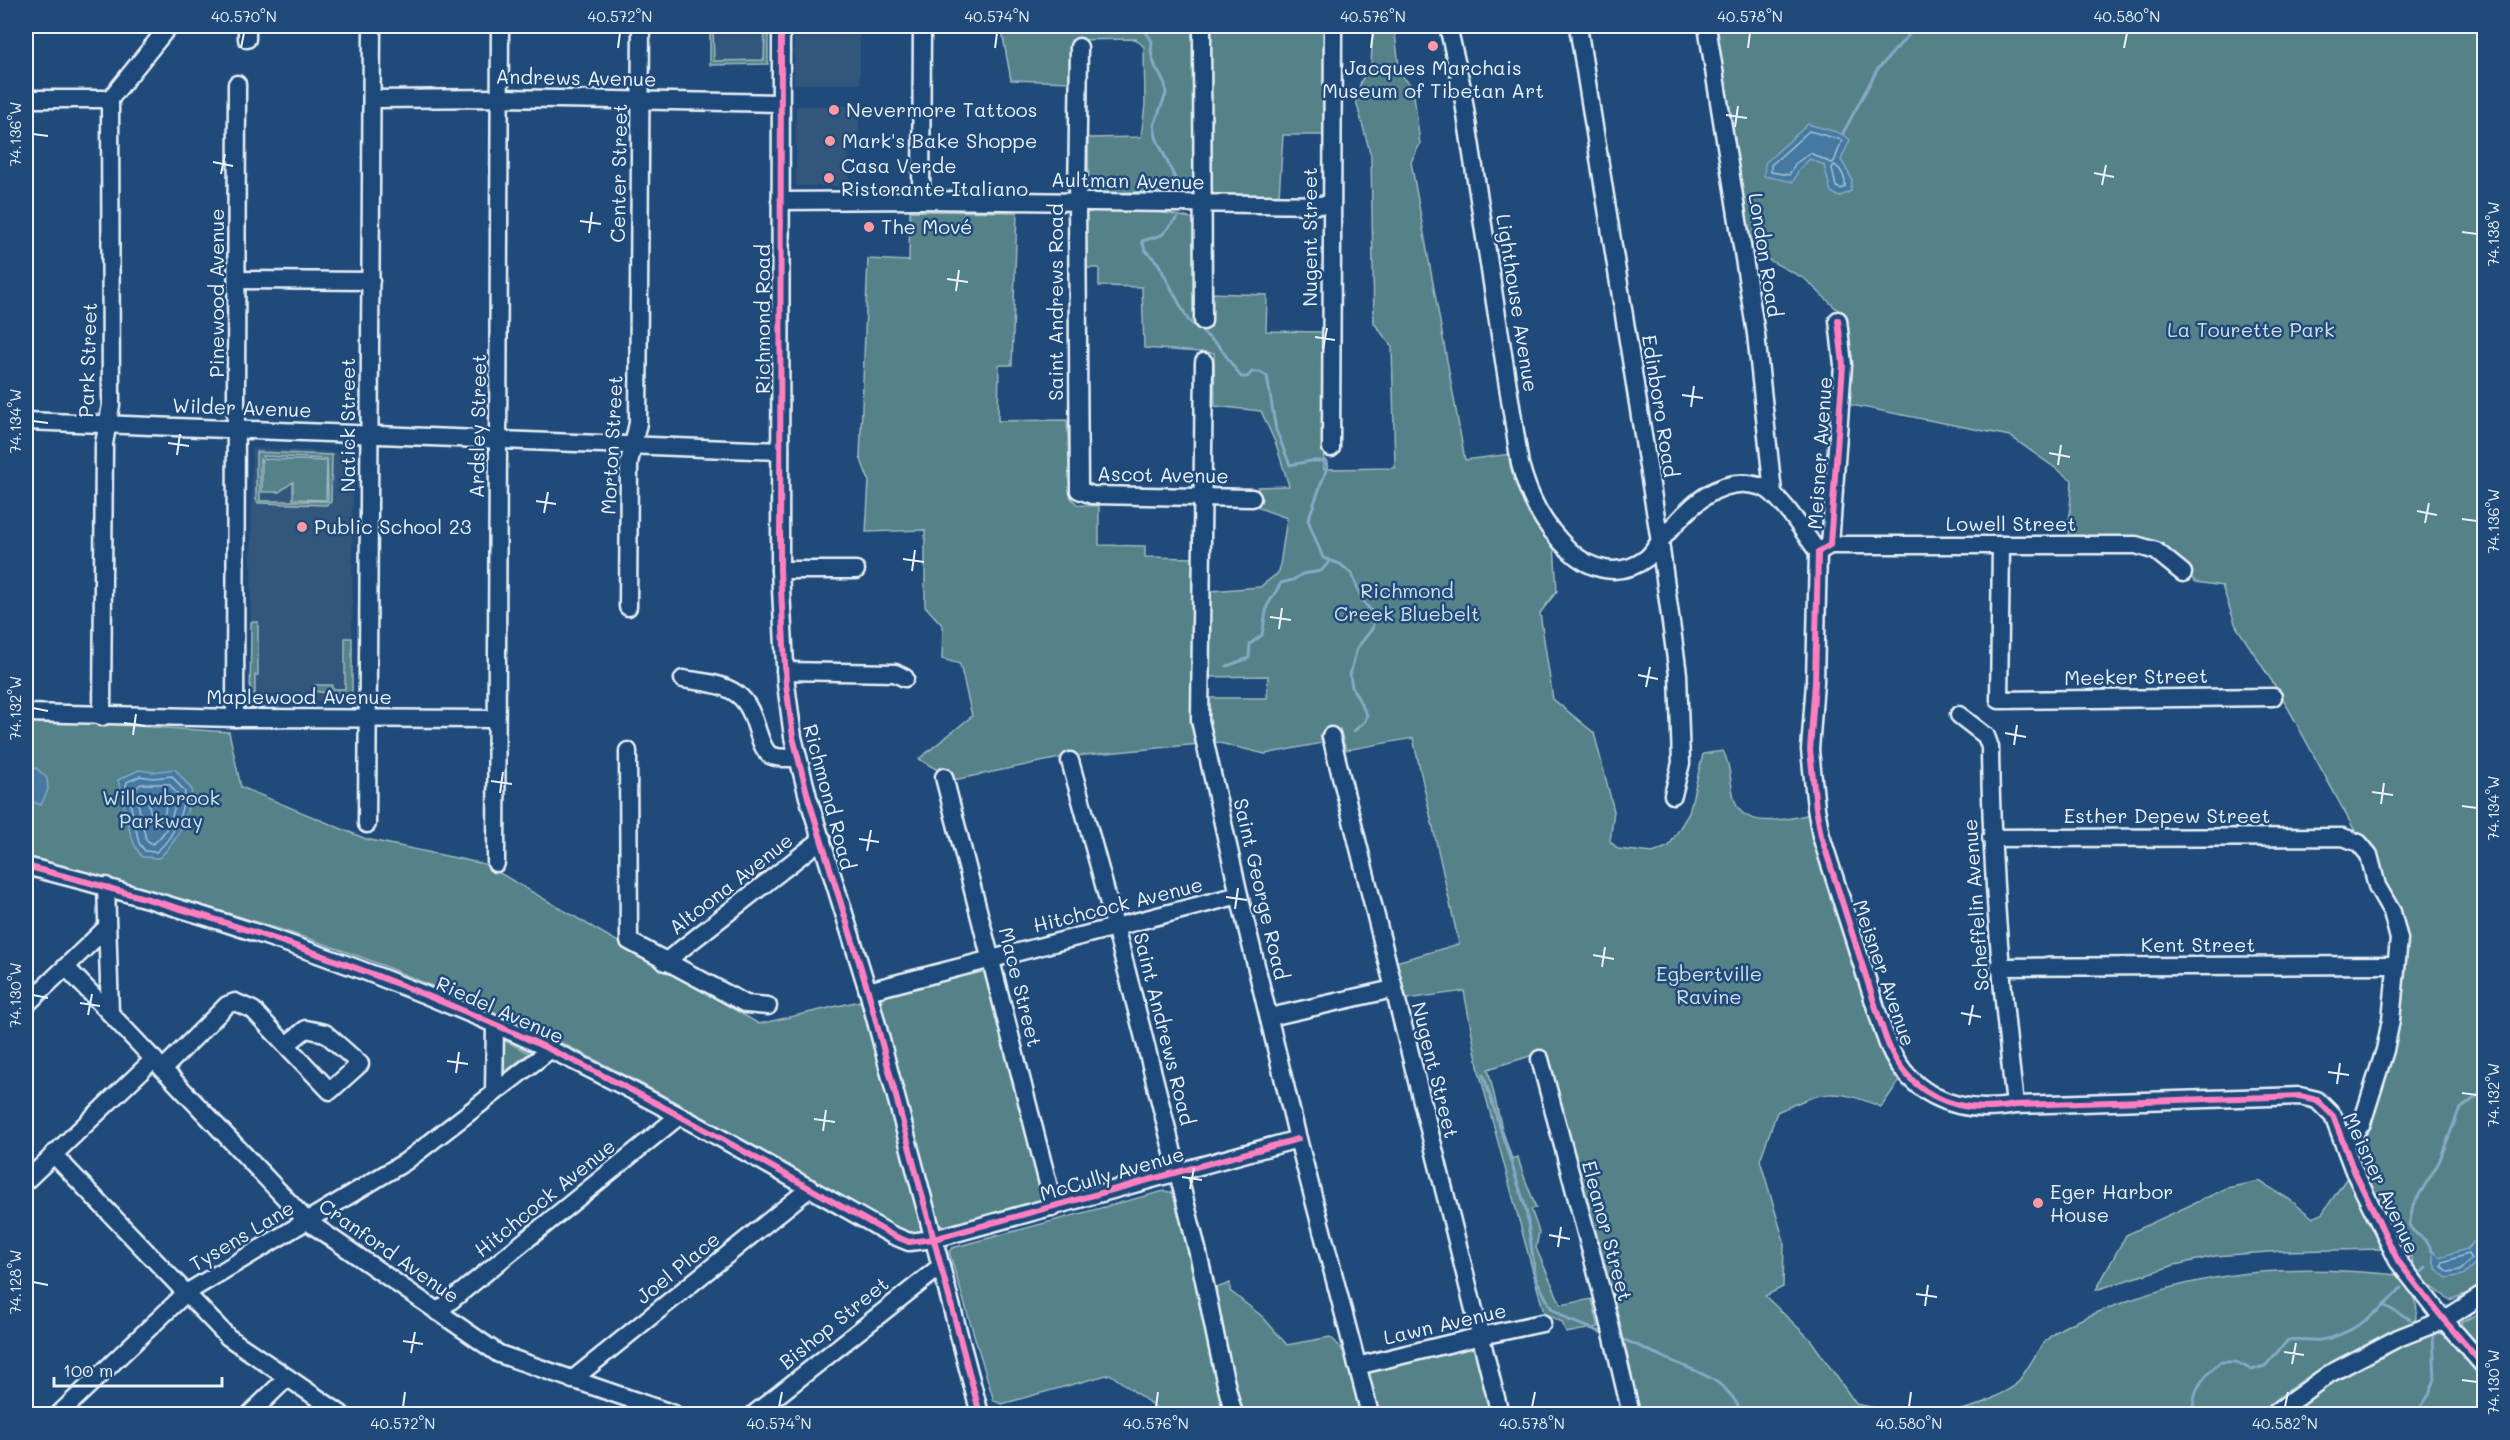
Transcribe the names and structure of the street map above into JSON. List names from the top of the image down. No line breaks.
{"streets":{"street":["Andrews Avenue","Center Street","Aultman Avenue","Nugent Street","London Road","Pinewood Avenue","Saint Andrews Road","Lighthouse Avenue","Richmond Road","Park Street","Edinboro Road","Wilder Avenue","Natick Street","Ardsley Street","Morton Street","Meisner Avenue","Ascot Avenue","Lowell Street","Meeker Street","Maplewood Avenue","Esther Depew Street","Altoona Avenue","Saint George Road","Hitchcock Avenue","Scheffelin Avenue","Kent Street","Mace Street","Riedel Avenue","McCully Avenue","Eleanor Street","Tysens Lane","Cranford Avenue","Joel Place","Bishop Street","Lawn Avenue"]},"crossings":[["Andrews Avenue","Center Street"],["Andrews Avenue","Richmond Road"],["Andrews Avenue","Natick Street"],["Andrews Avenue","Ardsley Street"],["Center Street","Morton Street"],["Aultman Avenue","Nugent Street"],["Aultman Avenue","Saint Andrews Road"],["Aultman Avenue","Richmond Road"],["Nugent Street","Lawn Avenue"],["Pinewood Avenue","Wilder Avenue"],["Pinewood Avenue","Maplewood Avenue"],["Saint Andrews Road","Ascot Avenue"],["Saint Andrews Road","Hitchcock Avenue"],["Saint Andrews Road","McCully Avenue"],["Lighthouse Avenue","Edinboro Road"],["Richmond Road","Wilder Avenue"],["Richmond Road","Altoona Avenue"],["Richmond Road","Hitchcock Avenue"],["Richmond Road","Riedel Avenue"],["Richmond Road","McCully Avenue"],["Richmond Road","Bishop Street"],["Park Street","Wilder Avenue"],["Park Street","Maplewood Avenue"],["Wilder Avenue","Natick Street"],["Wilder Avenue","Ardsley Street"],["Wilder Avenue","Morton Street"],["Natick Street","Maplewood Avenue"],["Ardsley Street","Maplewood Avenue"],["Meisner Avenue","Lowell Street"],["Meisner Avenue","Scheffelin Avenue"],["Ascot Avenue","Saint George Road"],["Lowell Street","Meeker Street"],["Esther Depew Street","Scheffelin Avenue"],["Esther Depew Street","Kent Street"],["Saint George Road","Hitchcock Avenue"],["Saint George Road","McCully Avenue"],["Saint George Road","Lawn Avenue"],["Hitchcock Avenue","Mace Street"],["Hitchcock Avenue","Riedel Avenue"],["Hitchcock Avenue","Cranford Avenue"],["Scheffelin Avenue","Kent Street"],["Mace Street","McCully Avenue"],["Riedel Avenue","McCully Avenue"],["Riedel Avenue","Tysens Lane"],["Riedel Avenue","Joel Place"],["Tysens Lane","Cranford Avenue"],["Cranford Avenue","Joel Place"]],"parks":["La Tourette Park","Richmond Creek Bluebelt","Willowbrook Parkway","Egbertville Ravine"],"places":["Jacques Marchais Museum of Tibetan Art","Nevermore Tattoos","Mark's Bake Shoppe","Casa Verde Ristorante Italiano","The Mové","Public School 23","Eger Harbor House"],"scale_bar":"100 m","coordinates":["40.570°N","40.572°N","40.574°N","40.576°N","40.578°N","40.580°N","74.136°W","74.138°W","74.134°W","74.132°W","74.130°W","74.128°W","40.582°N"]}
